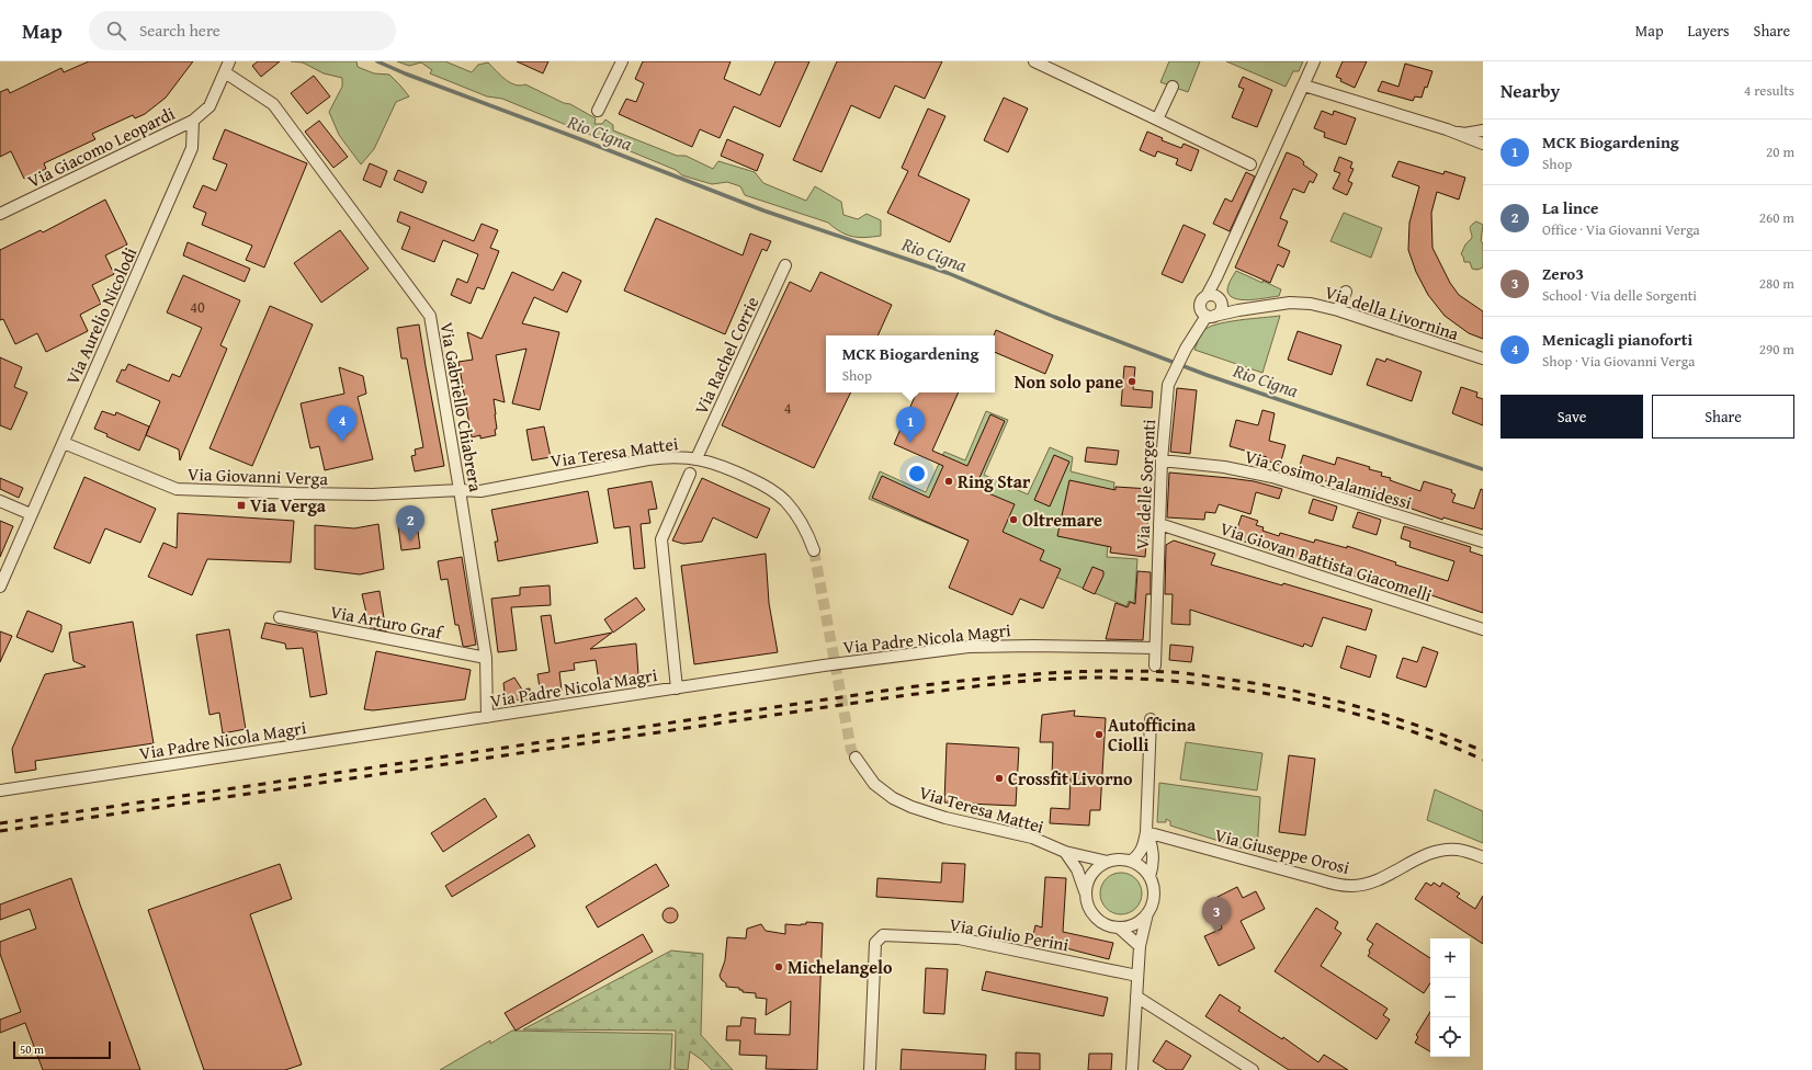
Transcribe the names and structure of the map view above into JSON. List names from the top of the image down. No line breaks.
{"streets":{"street":["Via Giacomo Leopardi","Via della Livornina","Via Aurelio Nicolodi","Via Rachel Corrie","Via Gabriello Chiabrera","Via Teresa Mattei","Via Giovanni Verga","Via Cosimo Palamidessi","Via delle Sorgenti","Via Giovan Battista Giacomelli","Via Arturo Graf","Via Padre Nicola Magri","Via Giuseppe Orosi","Via Giulio Perini"]},"crossings":[["Via Giacomo Leopardi","Via Aurelio Nicolodi"],["Via della Livornina","Via delle Sorgenti"],["Via Aurelio Nicolodi","Via Giovanni Verga"],["Via Rachel Corrie","Via Teresa Mattei"],["Via Gabriello Chiabrera","Via Teresa Mattei"],["Via Gabriello Chiabrera","Via Giovanni Verga"],["Via Gabriello Chiabrera","Via Arturo Graf"],["Via Gabriello Chiabrera","Via Padre Nicola Magri"],["Via Teresa Mattei","Via Giovanni Verga"],["Via Cosimo Palamidessi","Via delle Sorgenti"],["Via delle Sorgenti","Via Giovan Battista Giacomelli"],["Via delle Sorgenti","Via Padre Nicola Magri"]],"water":["Rio Cigna"],"places":{"other":["Non solo pane","Ring Star","Oltremare","Autofficina Ciolli","Crossfit Livorno","Michelangelo"],"transit":["Via Verga"]},"house_numbers":["40","4"],"scale_bar":"50 m","page":{"header":"Map","search":"Search here","nav":["Map","Layers","Share"],"heading":["Nearby","4 results"],"list":[{"mark":"1","name":"MCK Biogardening","note":"Shop","value":"20 m"},{"mark":"2","name":"La lince","note":"Office · Via Giovanni Verga","value":"260 m"},{"mark":"3","name":"Zero3","note":"School · Via delle Sorgenti","value":"280 m"},{"mark":"4","name":"Menicagli pianoforti","note":"Shop · Via Giovanni Verga","value":"290 m"}],"popup":["MCK Biogardening","Shop"],"buttons":["Save","Share"],"pins":["4","1","2","3"],"map_buttons":["+","−"],"scale":"50 m"}}
